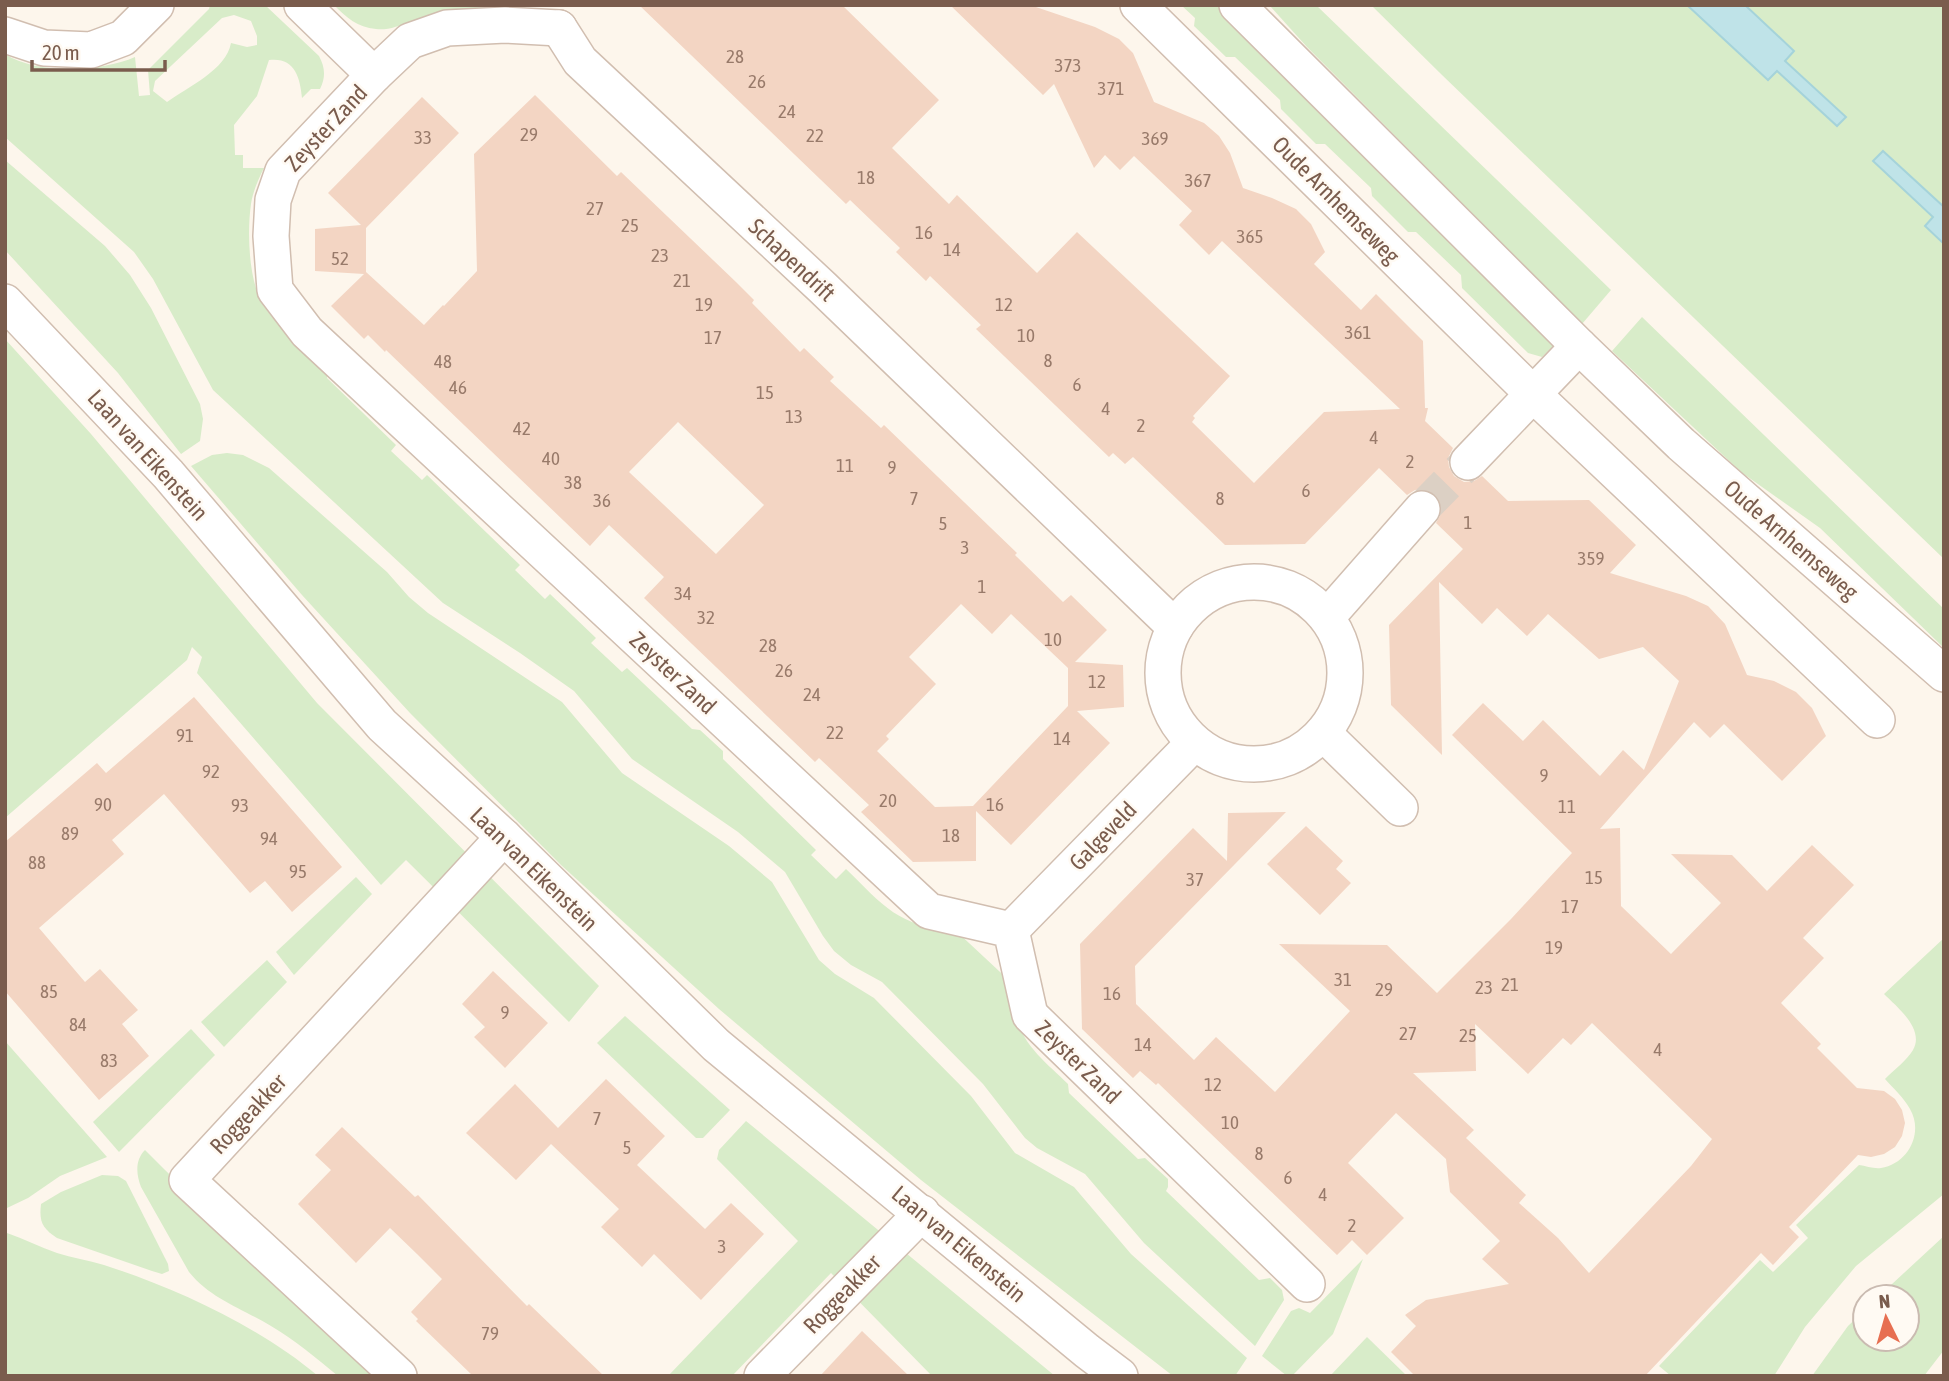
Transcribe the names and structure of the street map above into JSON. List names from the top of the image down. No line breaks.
{"streets":{"street":["Zeyster Zand","Oude Arnhemseweg","Schapendrift","Laan van Eikenstein","Galgeveld","Roggeakker"]},"crossings":[["Zeyster Zand","Schapendrift"],["Zeyster Zand","Galgeveld"],["Schapendrift","Galgeveld"],["Laan van Eikenstein","Roggeakker"]],"house_numbers":["28","373","26","371","24","29","22","33","369","18","367","27","25","16","365","14","23","52","21","19","12","361","10","17","8","48","6","46","15","4","13","2","42","4","40","2","11","9","38","6","7","8","36","1","5","3","359","1","34","32","10","28","26","12","24","22","91","14","92","9","20","90","16","93","11","89","18","94","88","95","15","37","17","19","31","21","23","29","85","16","9","84","27","25","14","4","83","12","7","10","5","8","6","4","2","3","79"],"scale_bar":"20 m","north":"top"}
